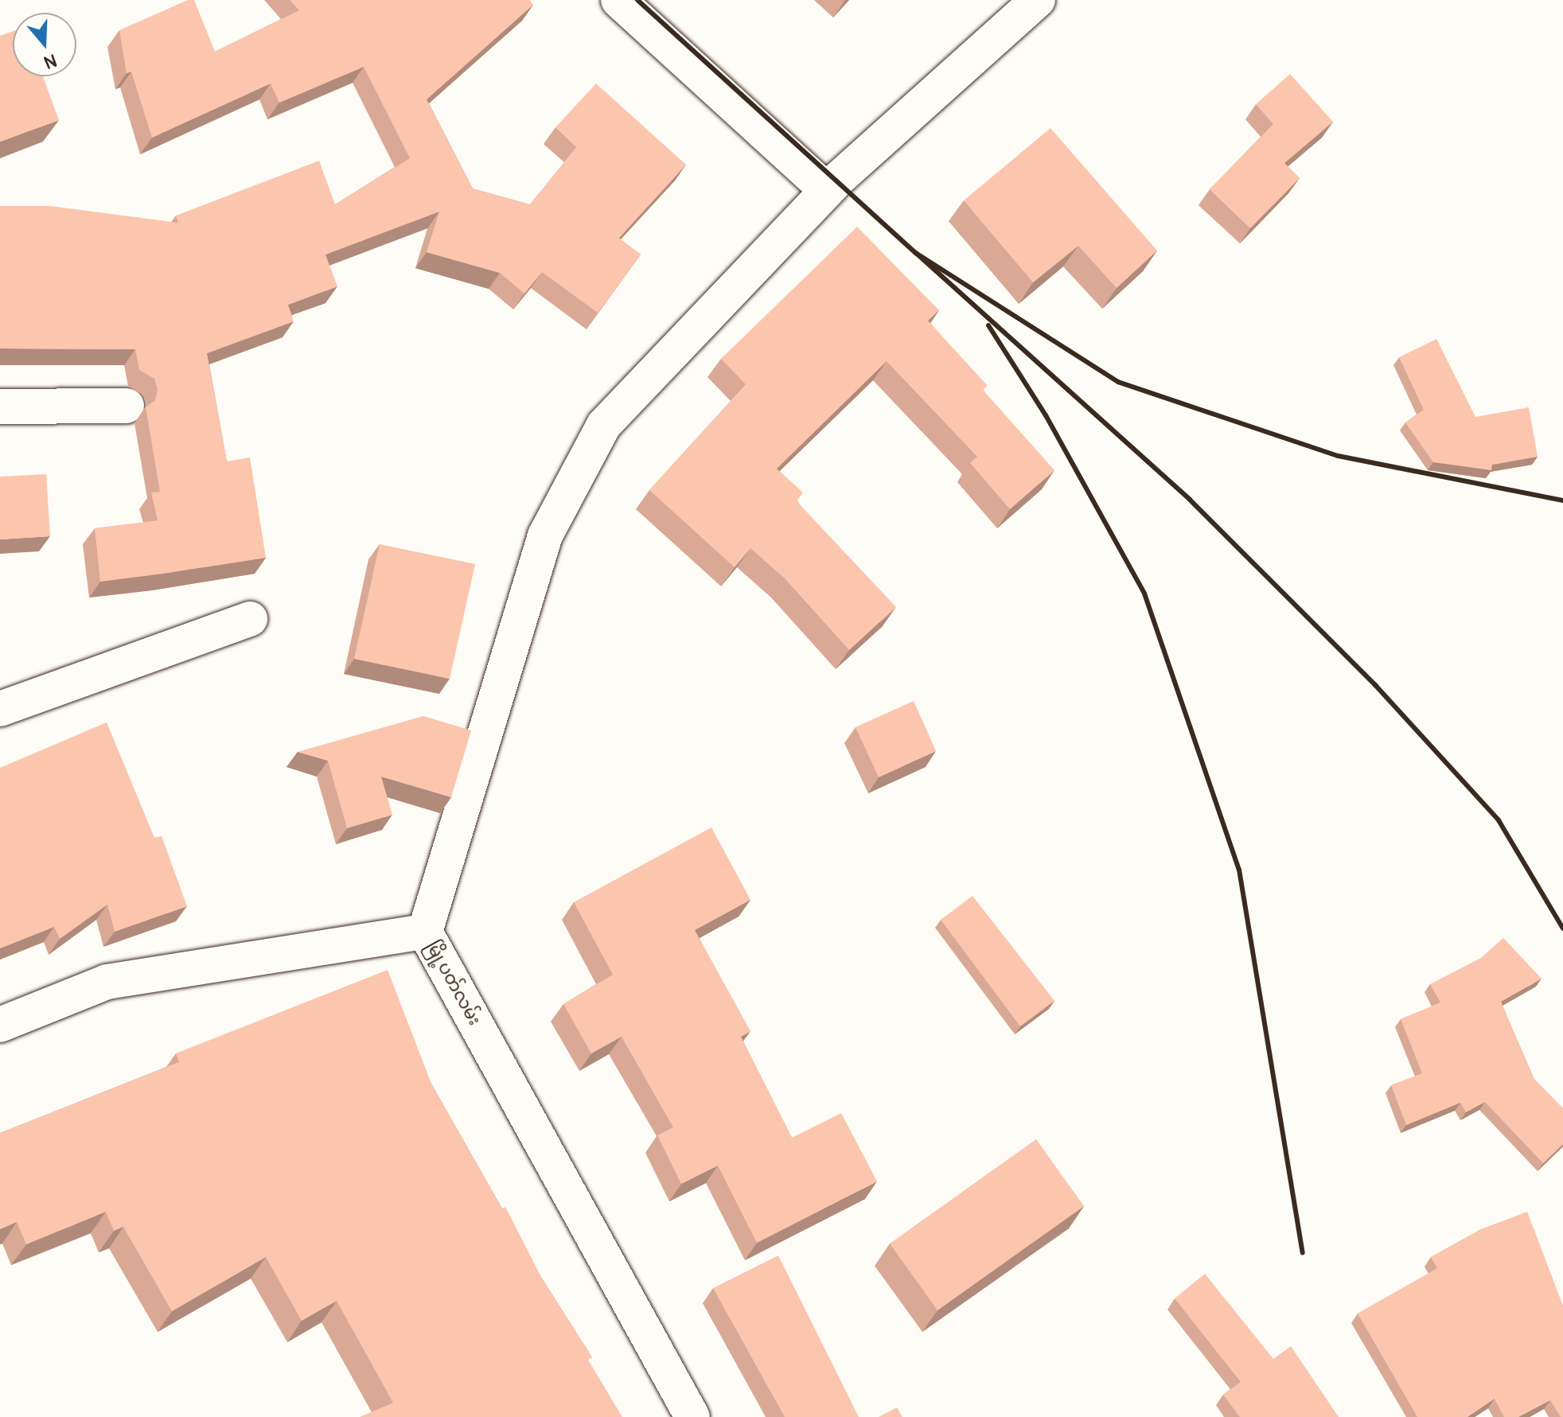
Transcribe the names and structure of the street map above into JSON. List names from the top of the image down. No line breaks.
{"streets":{"street":["မြို့ပတ်လမ်း"]},"north":"bottom"}
